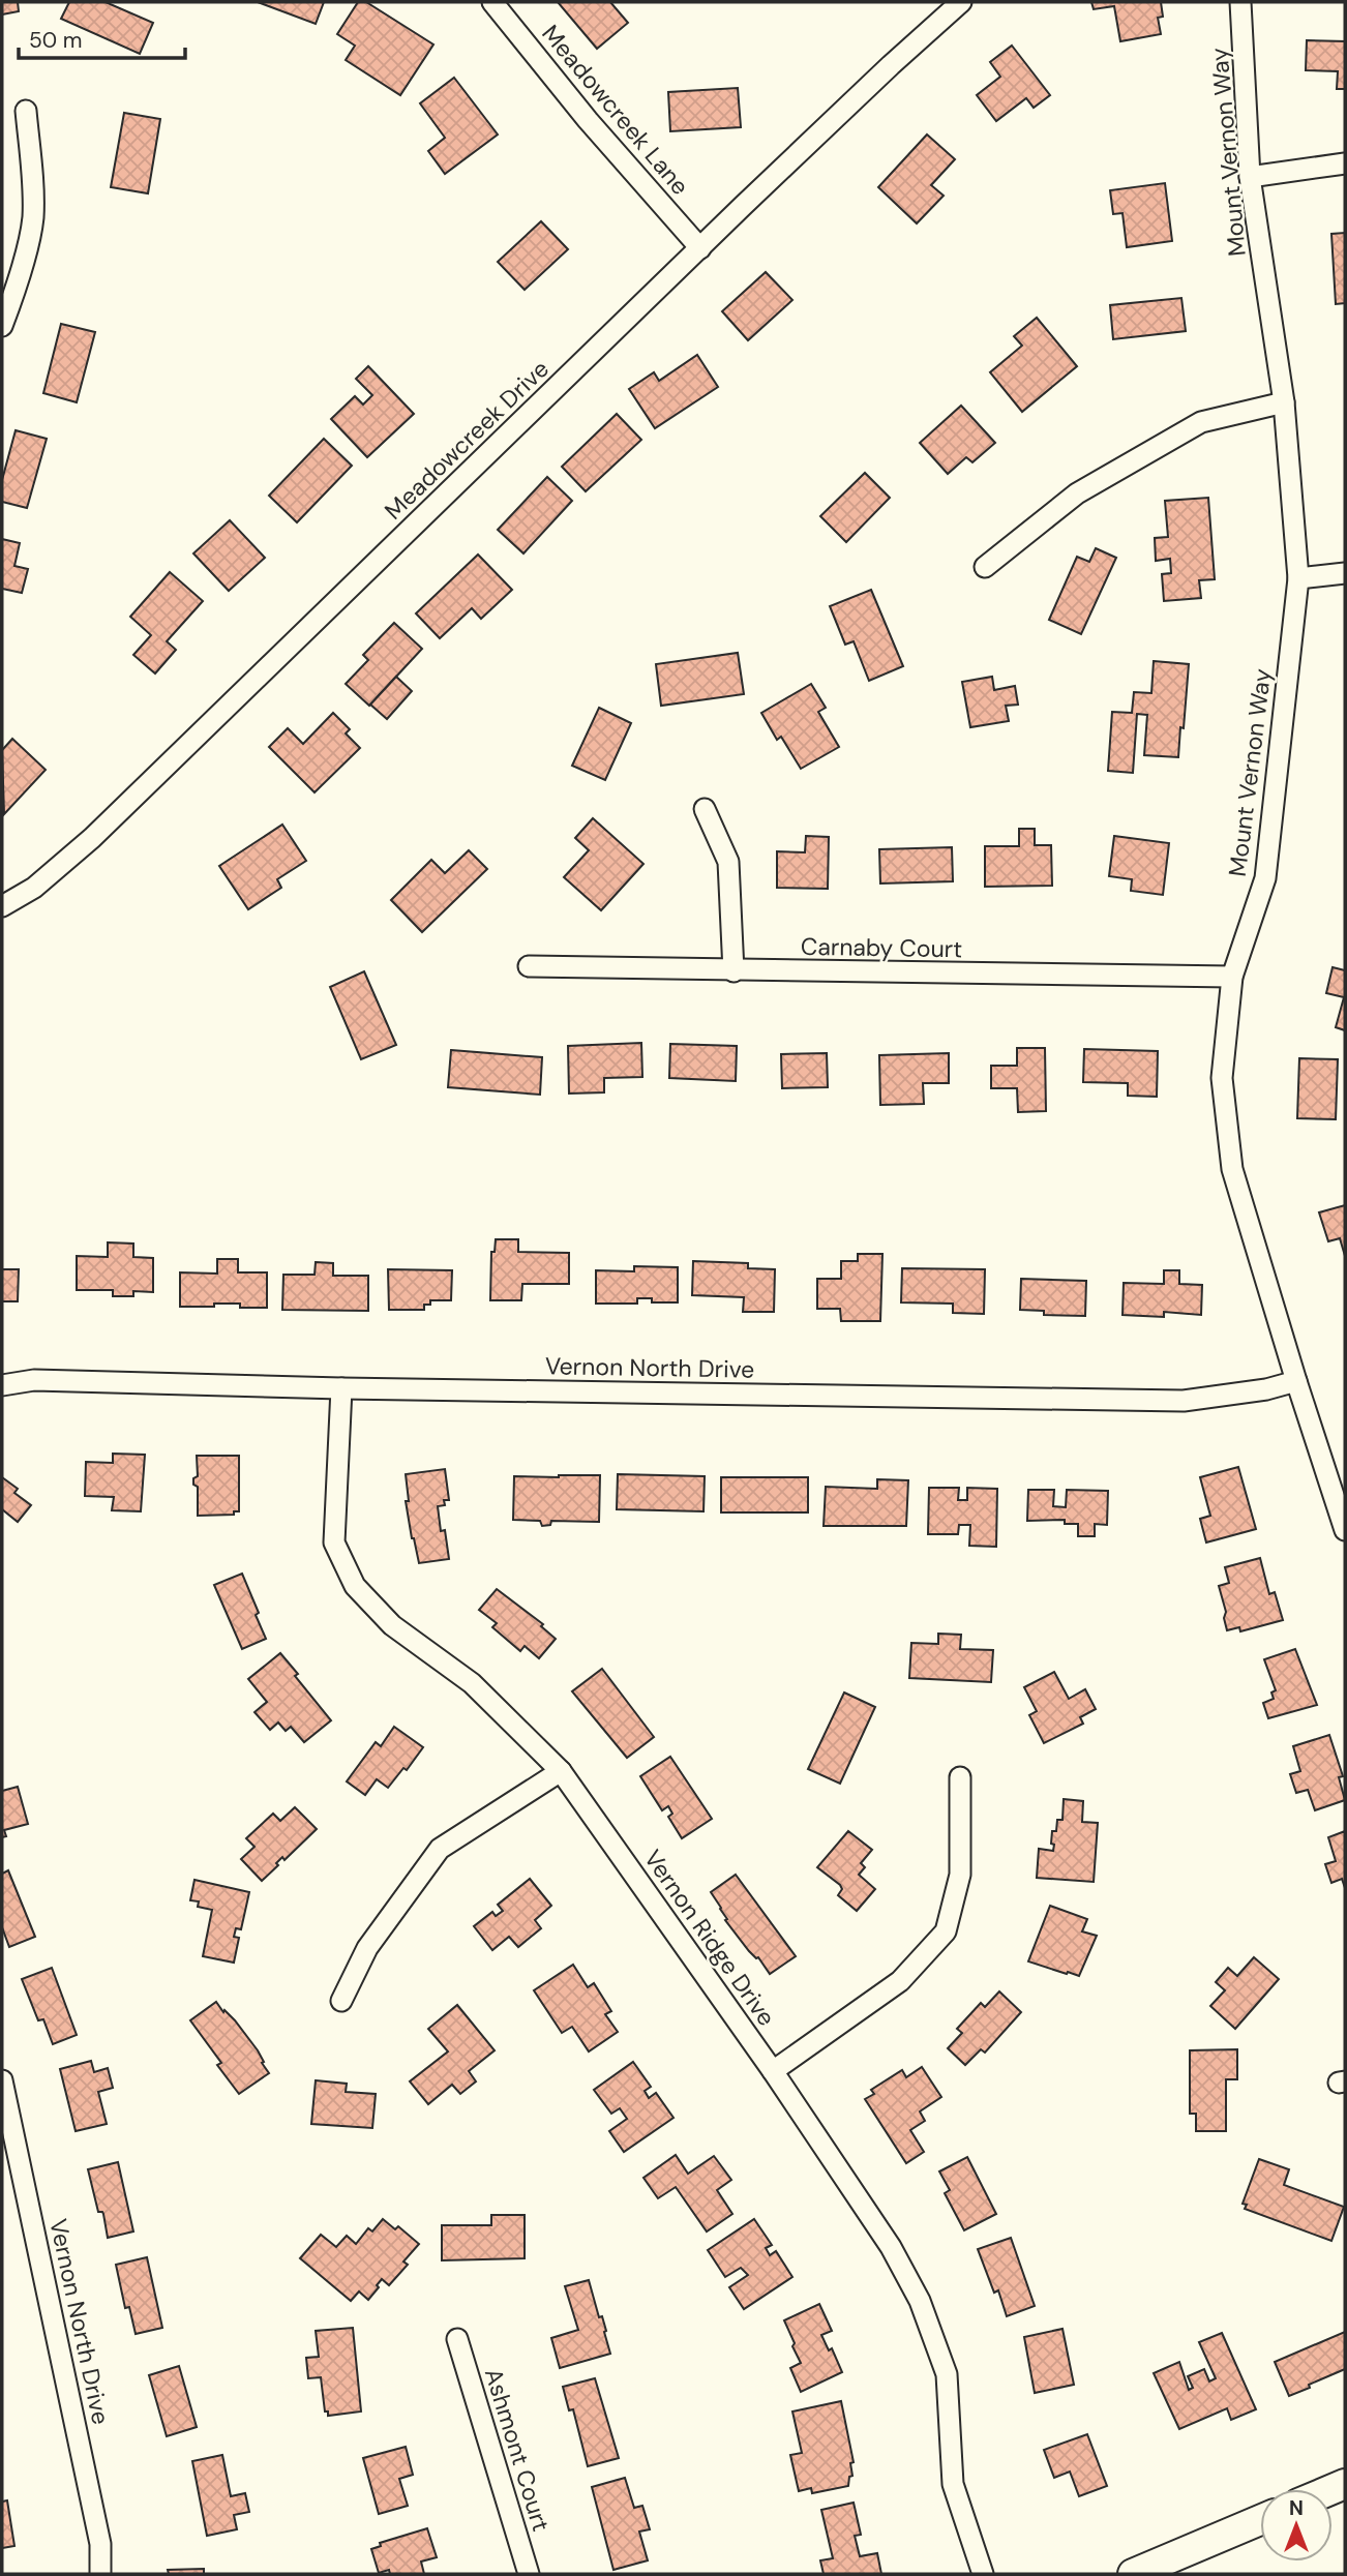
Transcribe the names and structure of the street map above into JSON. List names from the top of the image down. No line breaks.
{"streets":{"street":["Meadowcreek Lane","Mount Vernon Way","Meadowcreek Drive","Carnaby Court","Vernon North Drive","Vernon Ridge Drive","Ashmont Court"]},"crossings":[["Meadowcreek Lane","Meadowcreek Drive"],["Mount Vernon Way","Carnaby Court"],["Mount Vernon Way","Vernon North Drive"],["Vernon North Drive","Vernon Ridge Drive"]],"scale_bar":"50 m","north":"top"}
